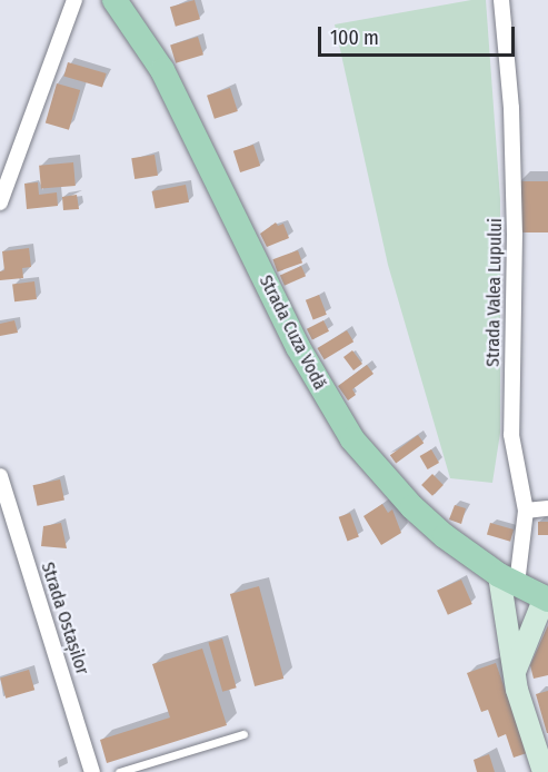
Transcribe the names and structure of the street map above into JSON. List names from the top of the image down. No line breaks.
{"streets":{"main road":["Strada Cuza Vodă"],"street":["Strada Valea Lupului","Strada Ostașilor"]},"crossings":[["Strada Valea Lupului","Strada Cuza Vodă"]],"scale_bar":"100 m"}
